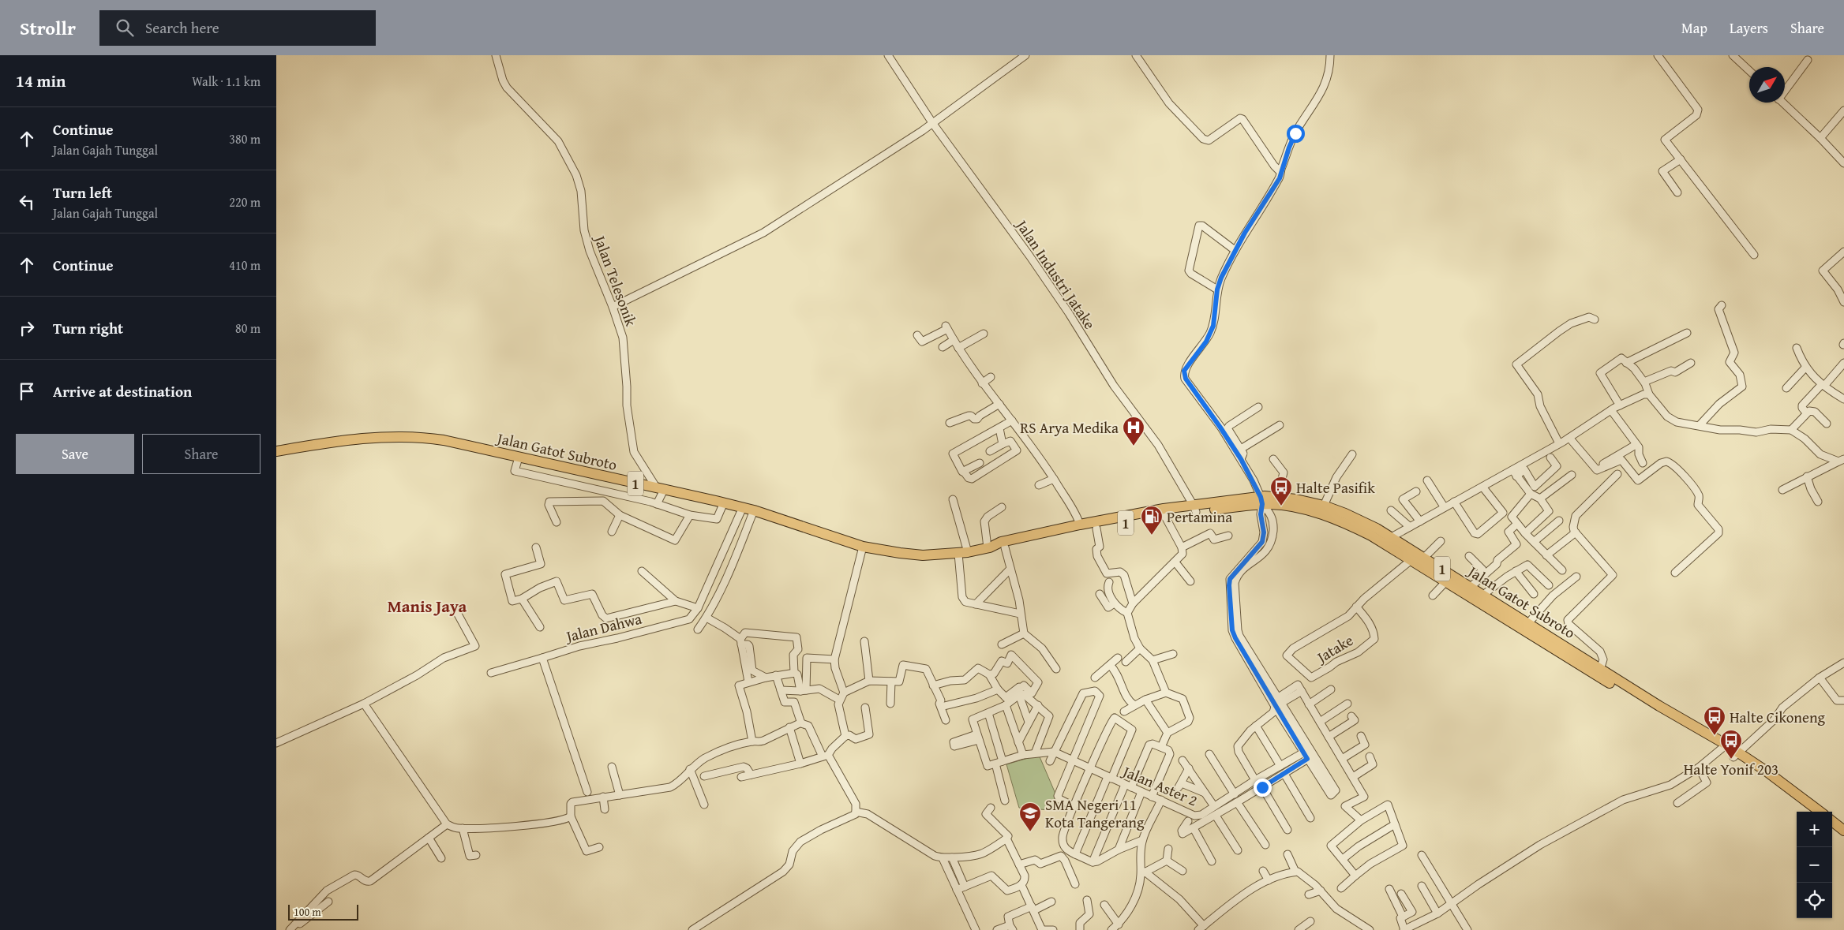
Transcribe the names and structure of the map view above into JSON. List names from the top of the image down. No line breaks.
{"streets":{"highway":["Jalan Gatot Subroto","1"],"street":["Jalan Industri Jatake","Jalan Telesonik","Jalan Dahwa","Jatake","Jalan Aster 2"]},"crossings":[["Jalan Industri Jatake","Jalan Gatot Subroto"],["Jalan Telesonik","Jalan Gatot Subroto"],["Jalan Gatot Subroto","Jalan Dahwa"]],"districts":["Manis Jaya"],"places":{"hospital":["RS Arya Medika"],"bus stop":["Halte Pasifik","Halte Cikoneng","Halte Yonif 203"],"fuel station":["Pertamina"],"school or university":["SMA Negeri 11 Kota Tangerang"]},"scale_bar":"100 m","north":"top right","page":{"header":"Strollr","search":"Search here","nav":["Map","Layers","Share"],"heading":["14 min","Walk · 1.1 km"],"list":[["Continue","Jalan Gajah Tunggal","380 m"],["Turn left","Jalan Gajah Tunggal","220 m"],["Continue","410 m"],["Turn right","80 m"],"Arrive at destination"],"buttons":["Save","Share"],"map_buttons":["+","−"],"scale":"100 m"}}
